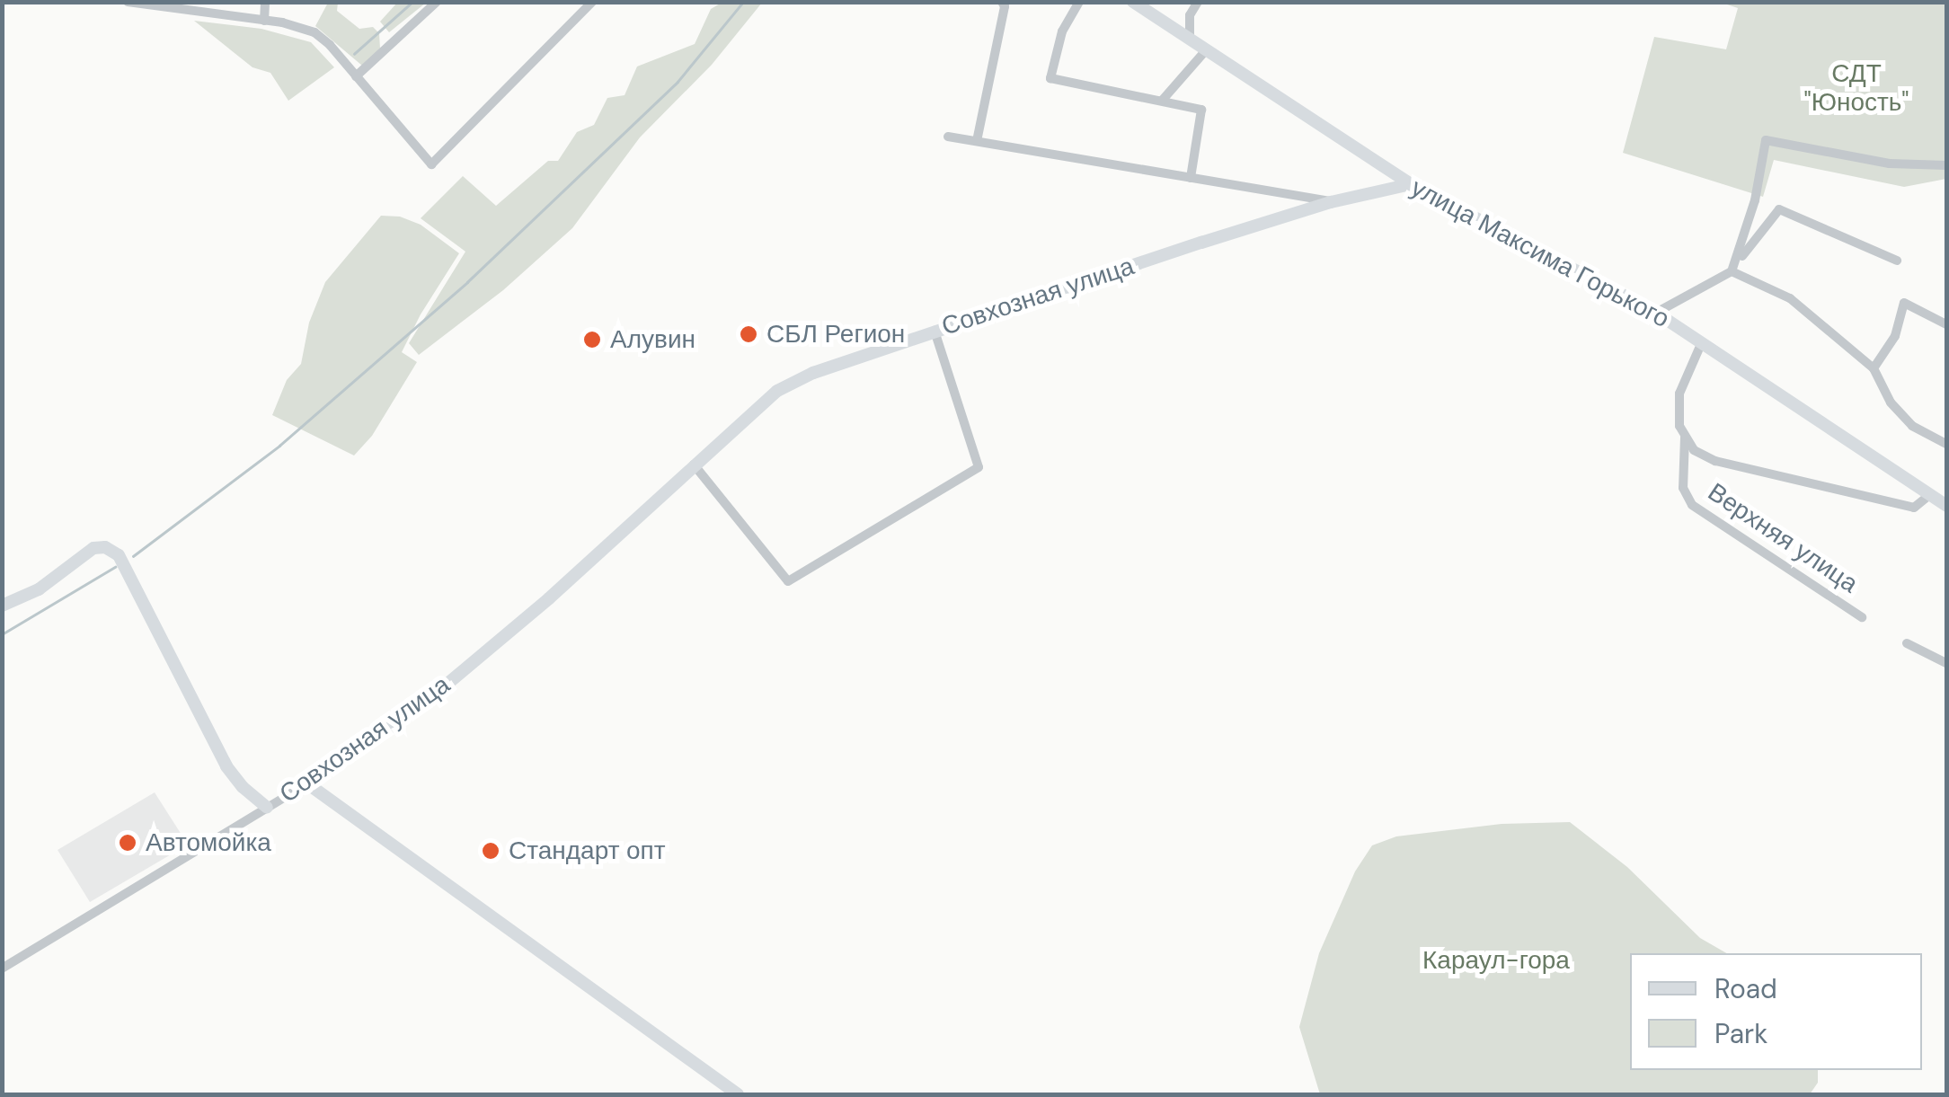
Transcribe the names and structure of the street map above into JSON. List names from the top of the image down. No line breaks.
{"streets":{"street":["улица Максима Горького","Совхозная улица","Верхняя улица"]},"crossings":[["улица Максима Горького","Совхозная улица"],["улица Максима Горького","Верхняя улица"]],"parks":["СДТ \"Юность\"","Караул-гора"],"places":["СБЛ Регион","Алувин","Автомойка","Стандарт опт"],"legend":["Road","Park"]}
